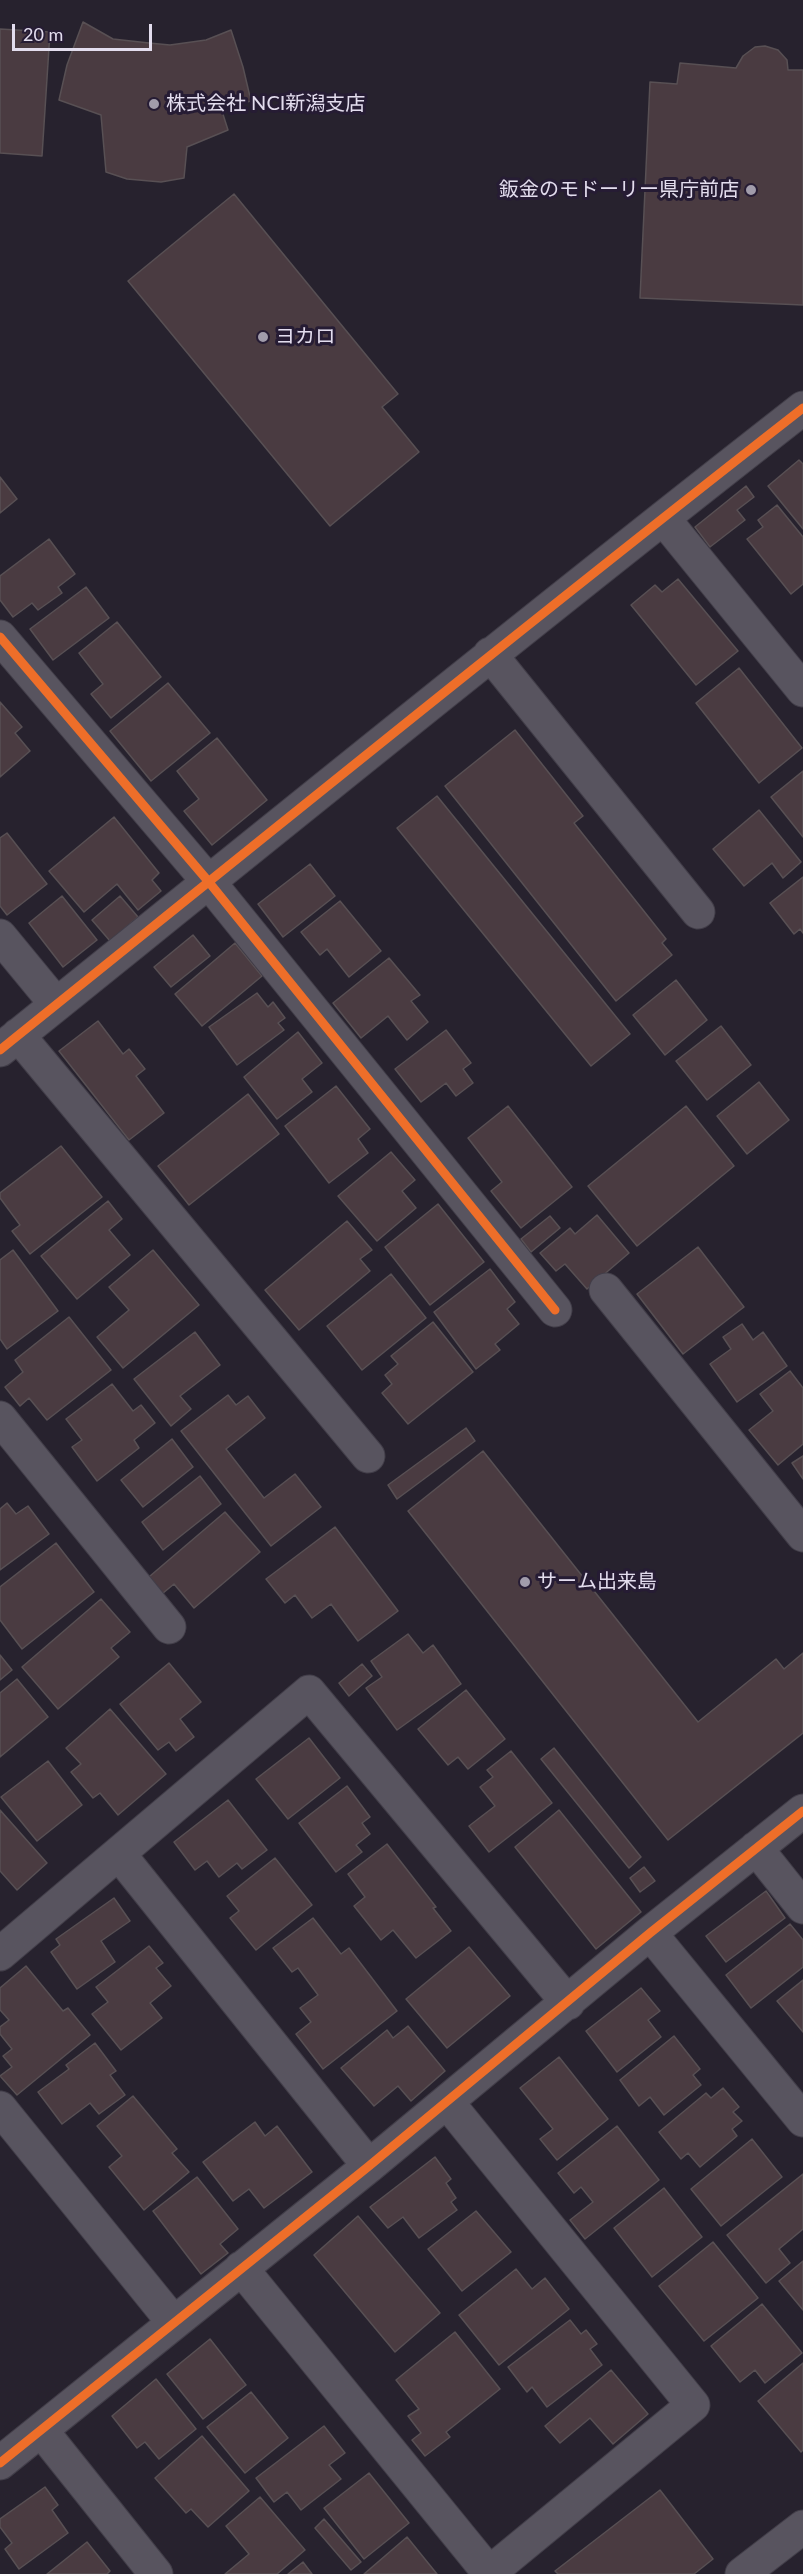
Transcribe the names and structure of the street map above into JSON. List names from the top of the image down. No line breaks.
{"places":["株式会社 NCI新潟支店","鈑金のモドーリー県庁前店","ヨカロ","サーム出来島"],"scale_bar":"20 m"}
